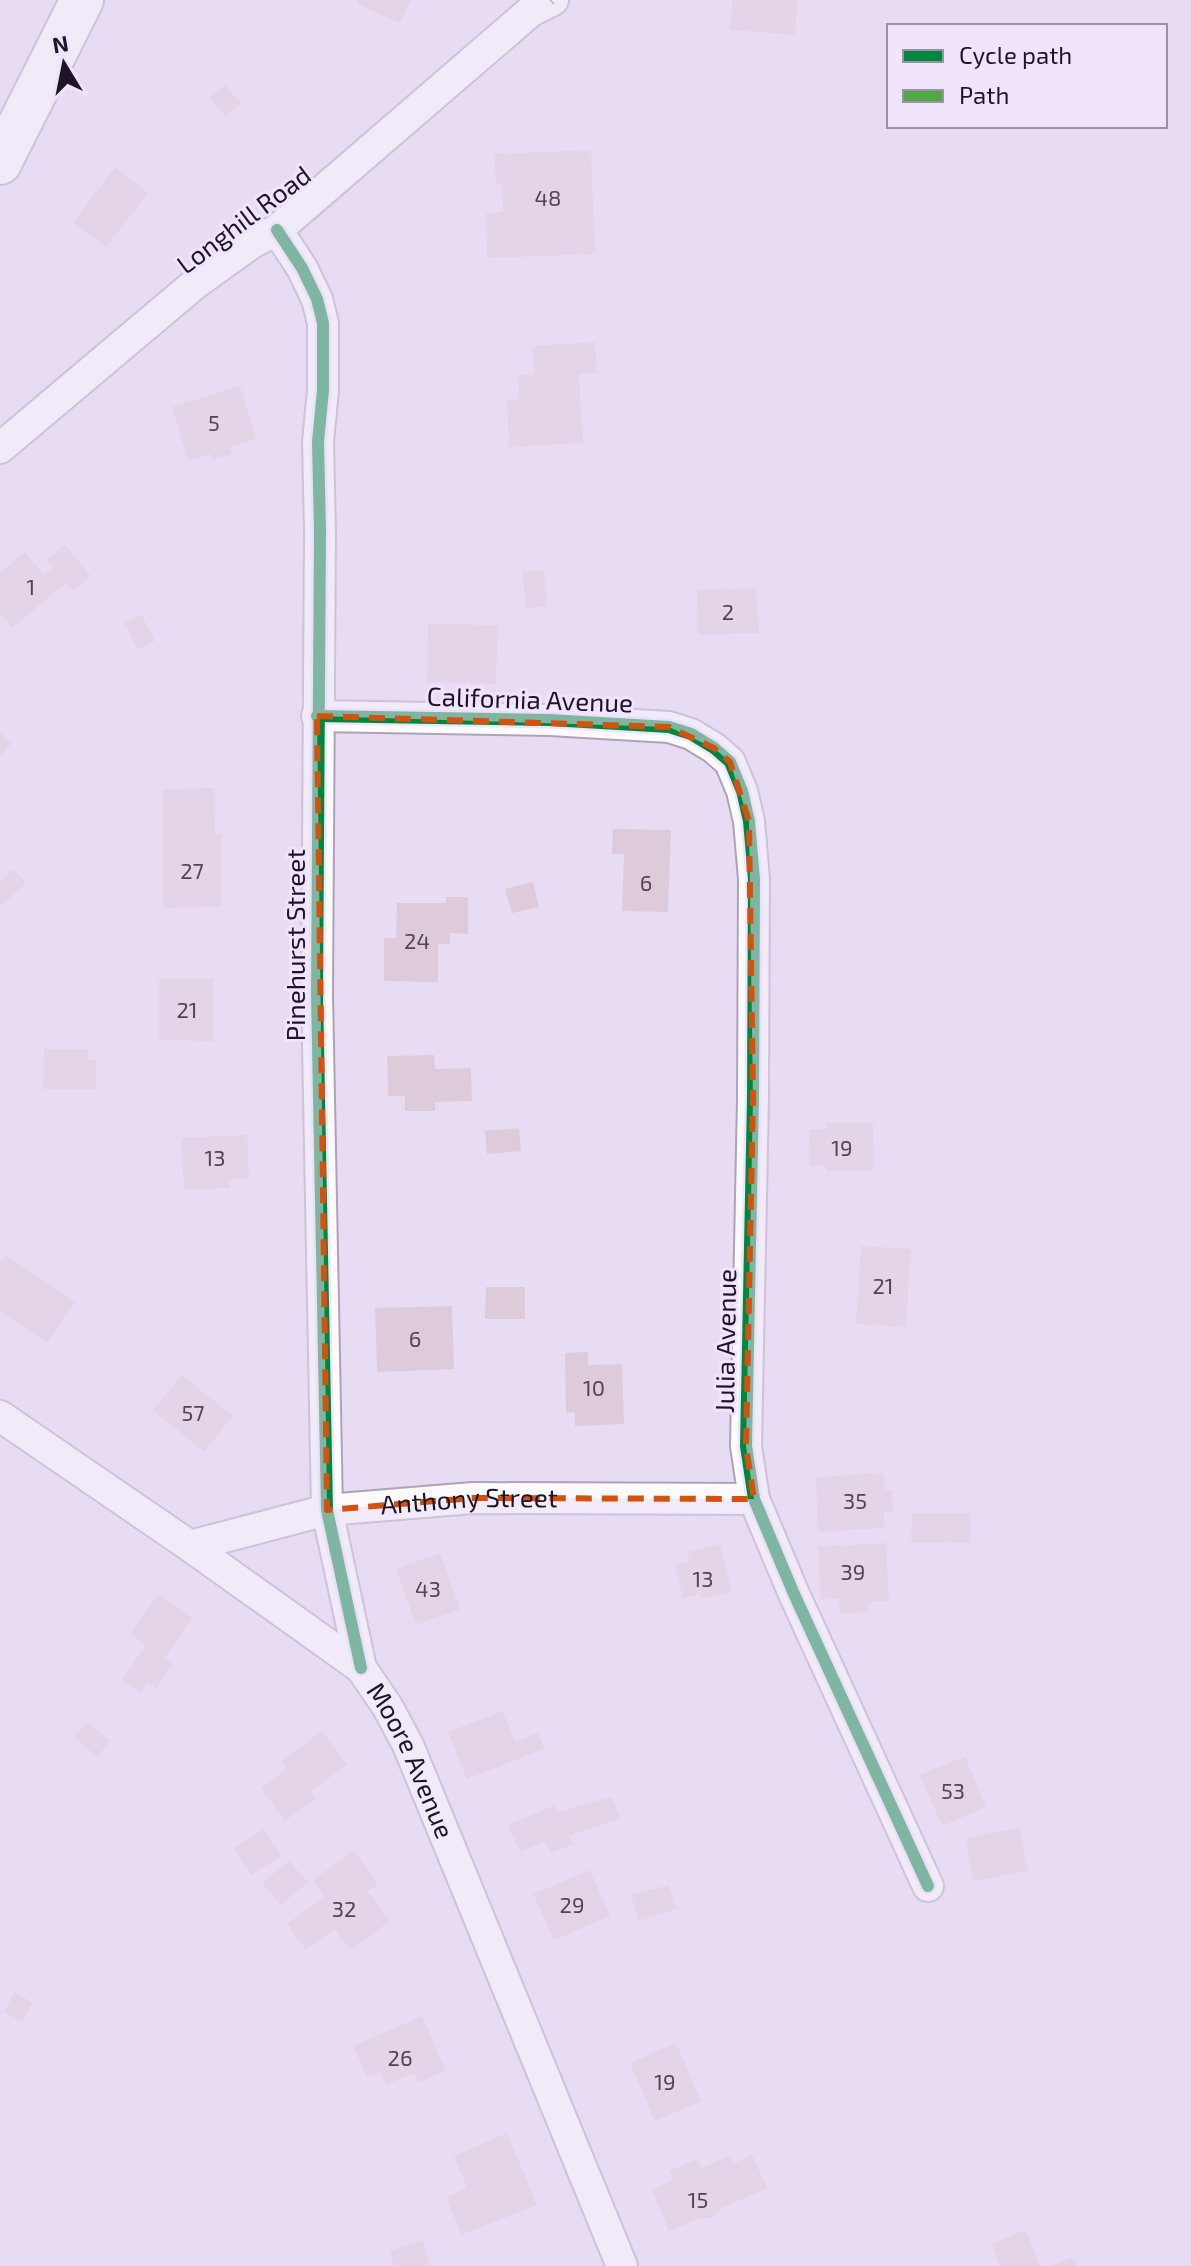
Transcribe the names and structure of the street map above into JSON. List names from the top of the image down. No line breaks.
{"streets":{"street":["Longhill Road","California Avenue","Pinehurst Street","Julia Avenue","Anthony Street","Moore Avenue"]},"crossings":[["Longhill Road","Pinehurst Street"],["California Avenue","Pinehurst Street"],["California Avenue","Julia Avenue"],["Pinehurst Street","Anthony Street"],["Pinehurst Street","Moore Avenue"],["Julia Avenue","Anthony Street"],["Anthony Street","Moore Avenue"]],"house_numbers":["48","5","1","2","27","6","24","21","19","13","21","6","10","57","35","39","13","43","53","29","32","26","19","15"],"legend":["Cycle path","Path"],"north":"top"}
